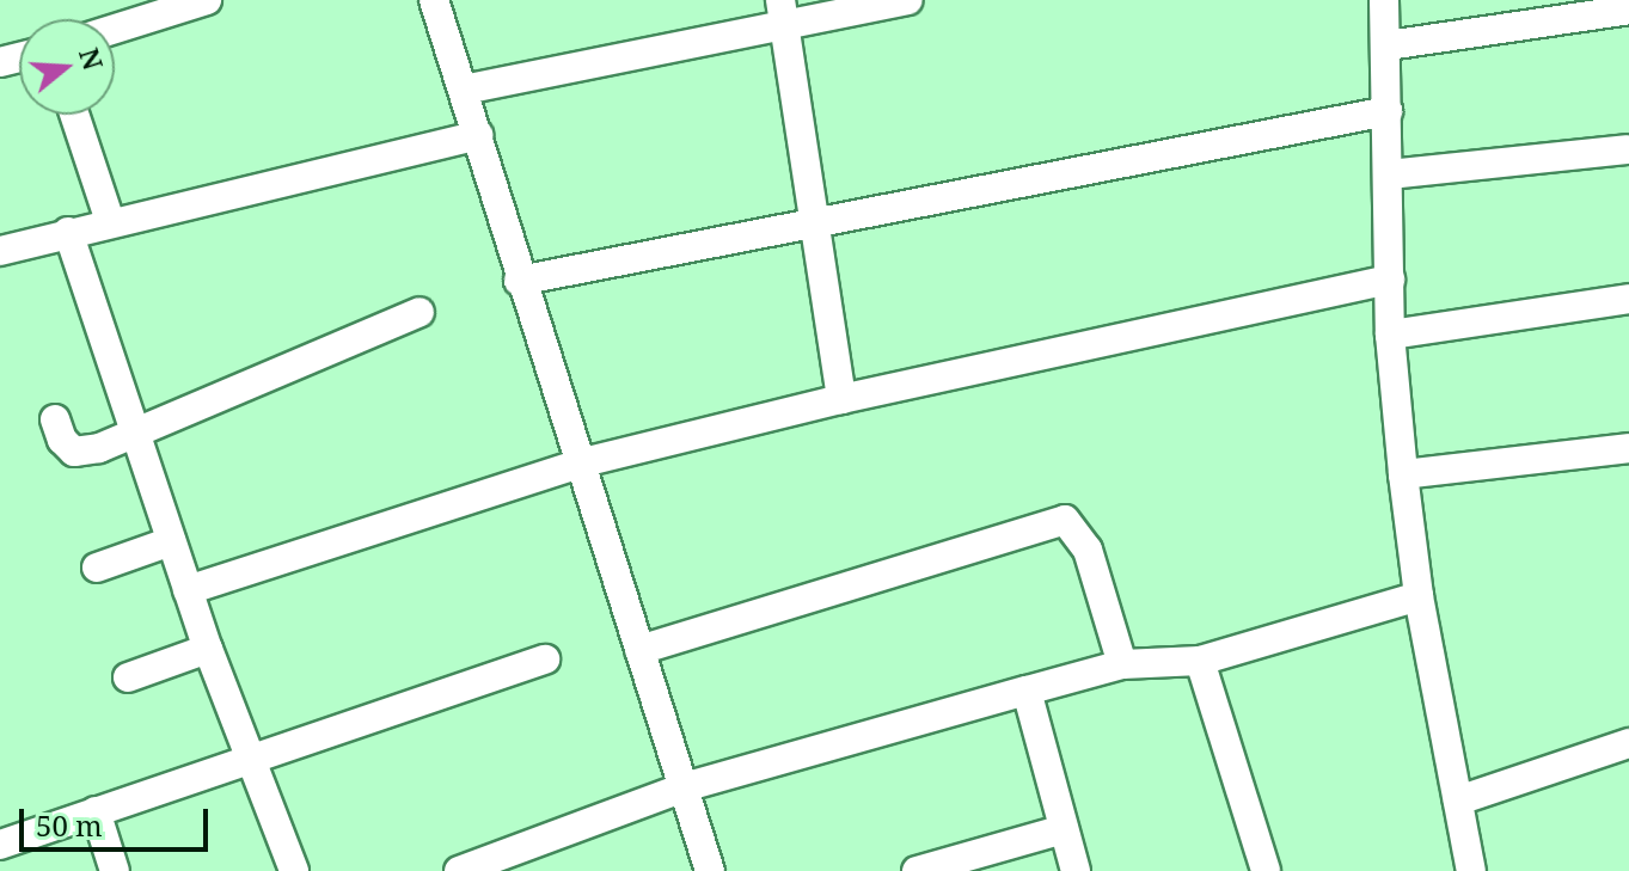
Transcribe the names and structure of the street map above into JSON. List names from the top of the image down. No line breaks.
{"scale_bar":"50 m","north":"right"}
